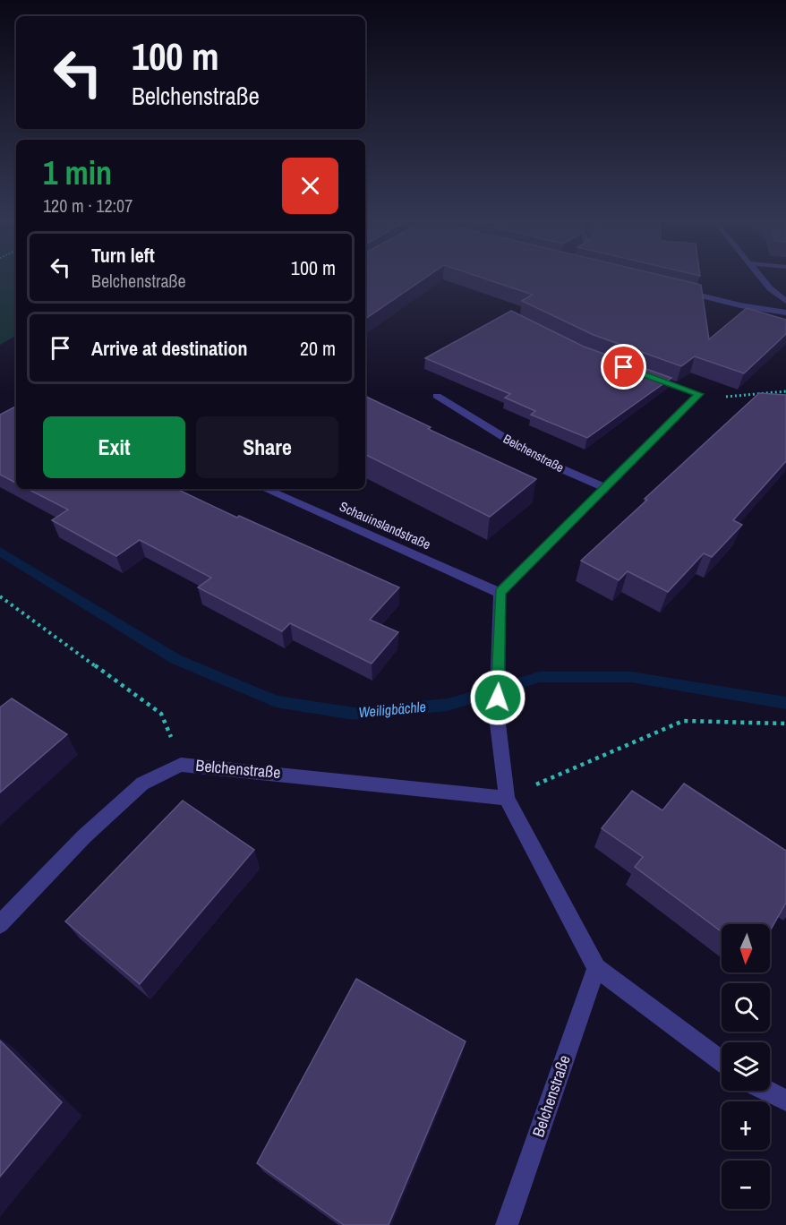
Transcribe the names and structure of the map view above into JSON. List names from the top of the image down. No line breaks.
{"streets":{"street":["Belchenstraße","Schauinslandstraße"]},"water":["Weiligbächle"],"north":"bottom","page":{"turn":["100 m","Belchenstraße"],"heading":["1 min","120 m · 12:07"],"list":[{"name":"Turn left","note":"Belchenstraße","value":"100 m"},{"name":"Arrive at destination","value":"20 m"}],"buttons":["Exit","Share"],"map_buttons":["+","−"]}}
